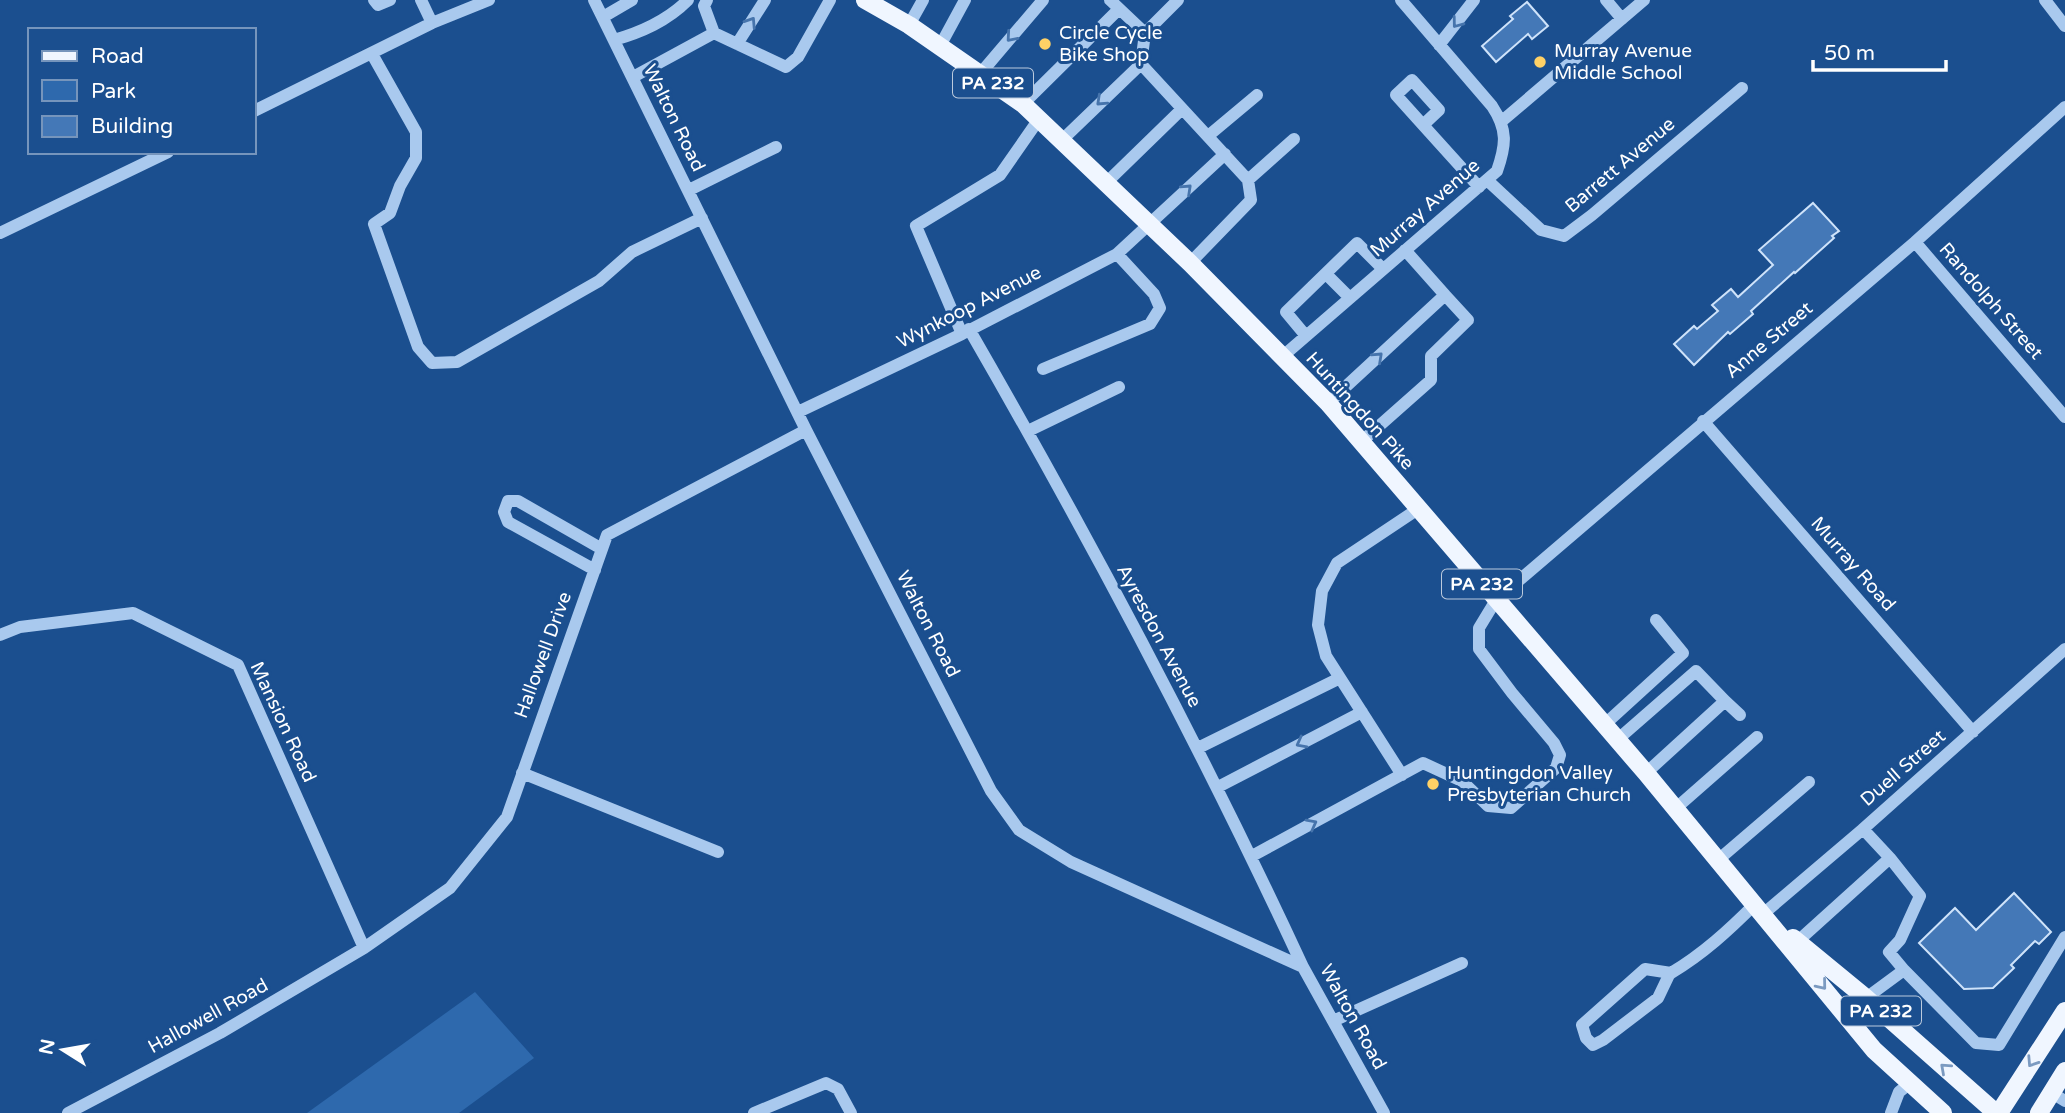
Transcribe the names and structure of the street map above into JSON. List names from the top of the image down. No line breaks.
{"streets":{"main road":["PA 232","Huntingdon Pike"],"street":["Walton Road","Barrett Avenue","Murray Avenue","Randolph Street","Wynkoop Avenue","Anne Street","Murray Road","Ayresdon Avenue","Hallowell Drive","Mansion Road","Duell Street","Hallowell Road"]},"crossings":[["Walton Road","Wynkoop Avenue"],["Walton Road","Ayresdon Avenue"],["Walton Road","Hallowell Drive"],["Barrett Avenue","Murray Avenue"],["Murray Avenue","Huntingdon Pike"],["Randolph Street","Anne Street"],["Wynkoop Avenue","Huntingdon Pike"],["Wynkoop Avenue","Ayresdon Avenue"],["Anne Street","Huntingdon Pike"],["Anne Street","Murray Road"],["Huntingdon Pike","Ayresdon Avenue"],["Huntingdon Pike","Duell Street"],["Murray Road","Duell Street"],["Hallowell Drive","Mansion Road"],["Hallowell Drive","Hallowell Road"],["Mansion Road","Hallowell Road"]],"places":["Circle Cycle Bike Shop","Murray Avenue Middle School","Huntingdon Valley Presbyterian Church"],"legend":["Road","Park","Building"],"scale_bar":"50 m","north":"left"}
